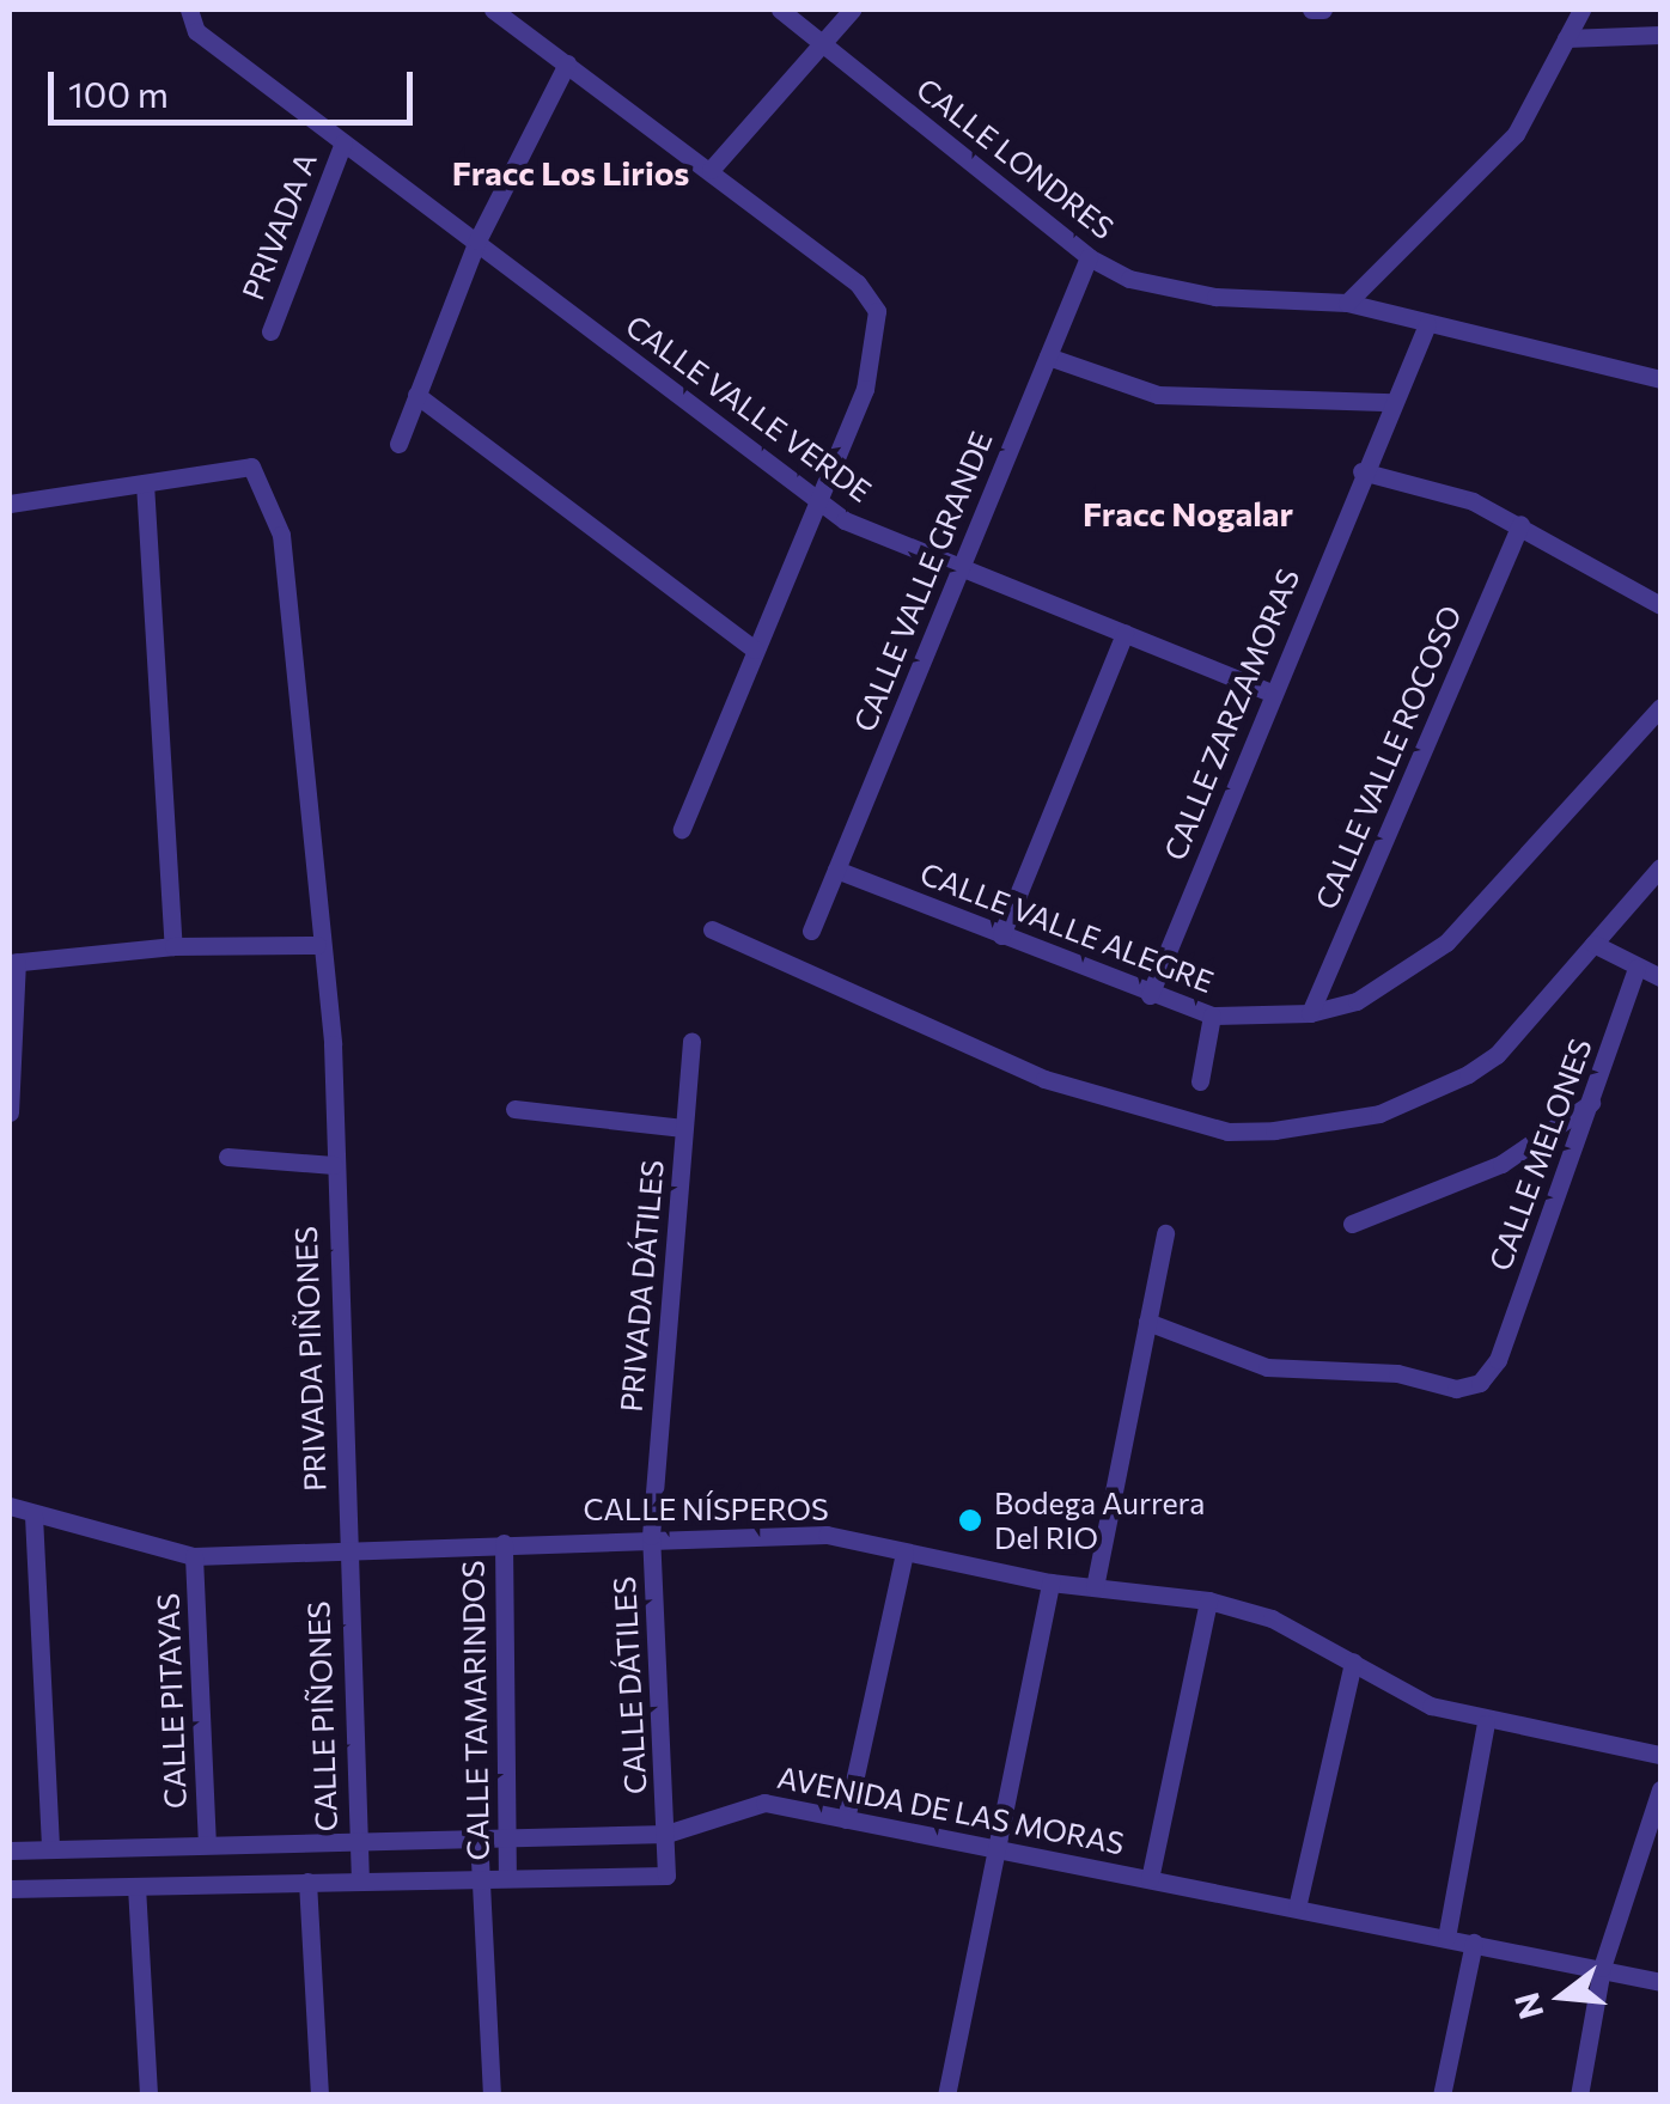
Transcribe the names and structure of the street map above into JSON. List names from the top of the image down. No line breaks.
{"streets":{"street":["CALLE LONDRES","PRIVADA A","CALLE VALLE VERDE","CALLE VALLE GRANDE","CALLE ZARZAMORAS","CALLE VALLE ROCOSO","CALLE VALLE ALEGRE","CALLE MELONES","PRIVADA DÁTILES","PRIVADA PIÑONES","CALLE NÍSPEROS","CALLE DÁTILES","CALLE PITAYAS","CALLE TAMARINDOS","CALLE PIÑONES","AVENIDA DE LAS MORAS"]},"crossings":[["CALLE LONDRES","CALLE VALLE GRANDE"],["CALLE LONDRES","CALLE ZARZAMORAS"],["PRIVADA A","CALLE VALLE VERDE"],["CALLE VALLE VERDE","CALLE VALLE GRANDE"],["CALLE VALLE VERDE","CALLE ZARZAMORAS"],["CALLE VALLE GRANDE","CALLE VALLE ALEGRE"],["CALLE ZARZAMORAS","CALLE VALLE ALEGRE"],["CALLE VALLE ROCOSO","CALLE VALLE ALEGRE"],["PRIVADA DÁTILES","CALLE NÍSPEROS"],["PRIVADA DÁTILES","CALLE DÁTILES"],["PRIVADA PIÑONES","CALLE NÍSPEROS"],["PRIVADA PIÑONES","CALLE PIÑONES"],["CALLE NÍSPEROS","CALLE DÁTILES"],["CALLE NÍSPEROS","CALLE PITAYAS"],["CALLE NÍSPEROS","CALLE TAMARINDOS"],["CALLE NÍSPEROS","CALLE PIÑONES"],["CALLE DÁTILES","CALLE TAMARINDOS"],["CALLE DÁTILES","AVENIDA DE LAS MORAS"],["CALLE PITAYAS","AVENIDA DE LAS MORAS"],["CALLE TAMARINDOS","AVENIDA DE LAS MORAS"],["CALLE PIÑONES","AVENIDA DE LAS MORAS"]],"districts":["Fracc Los Lirios","Fracc Nogalar"],"places":["Bodega Aurrera Del RIO"],"scale_bar":"100 m","north":"left"}
